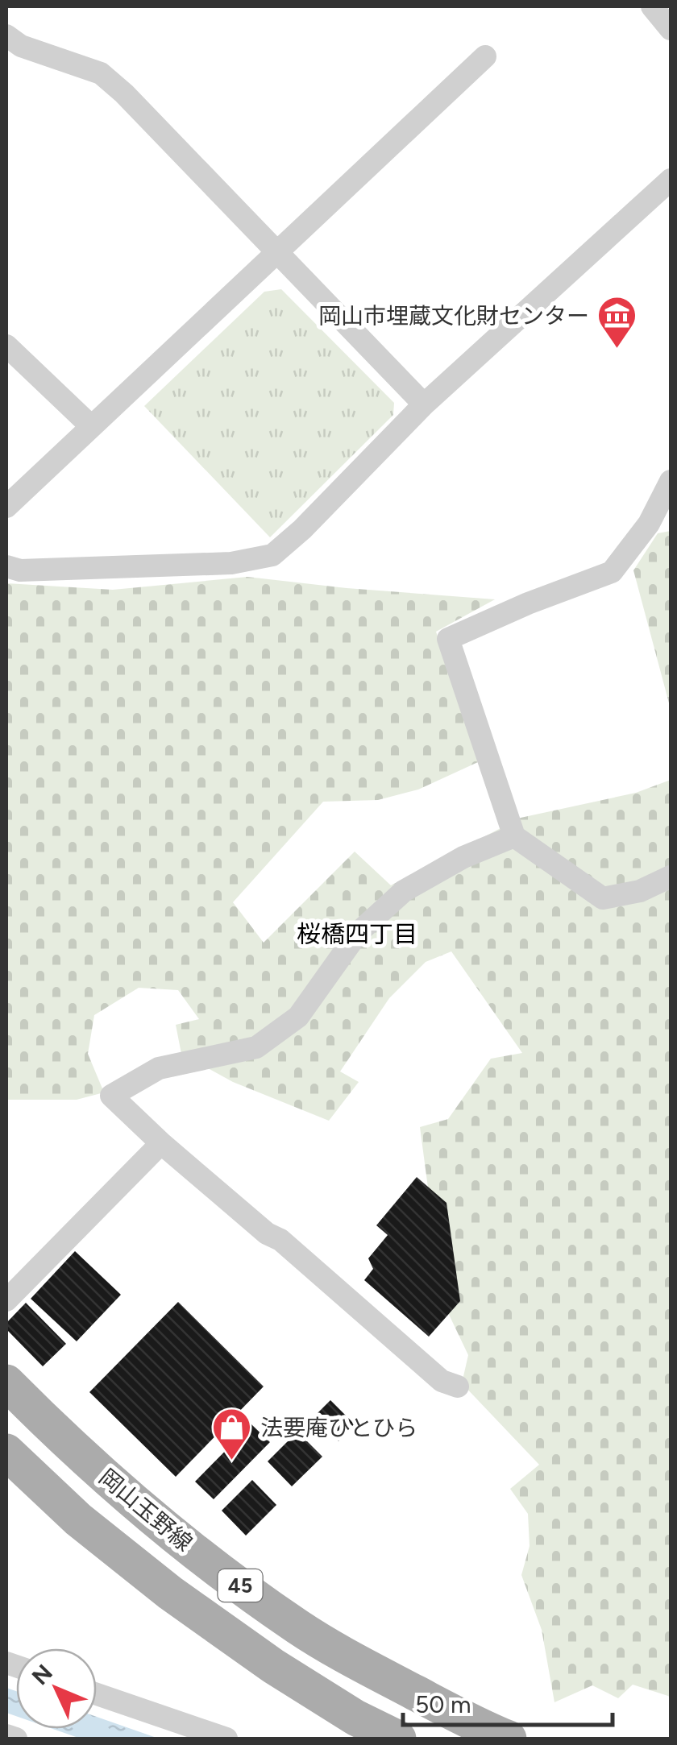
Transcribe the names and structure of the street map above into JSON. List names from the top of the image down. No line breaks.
{"streets":{"main road":["岡山玉野線","45"]},"districts":["桜橋四丁目"],"places":{"museum":["岡山市埋蔵文化財センター"],"shop":["法要庵ひとひら"]},"scale_bar":"50 m","north":"top left"}
